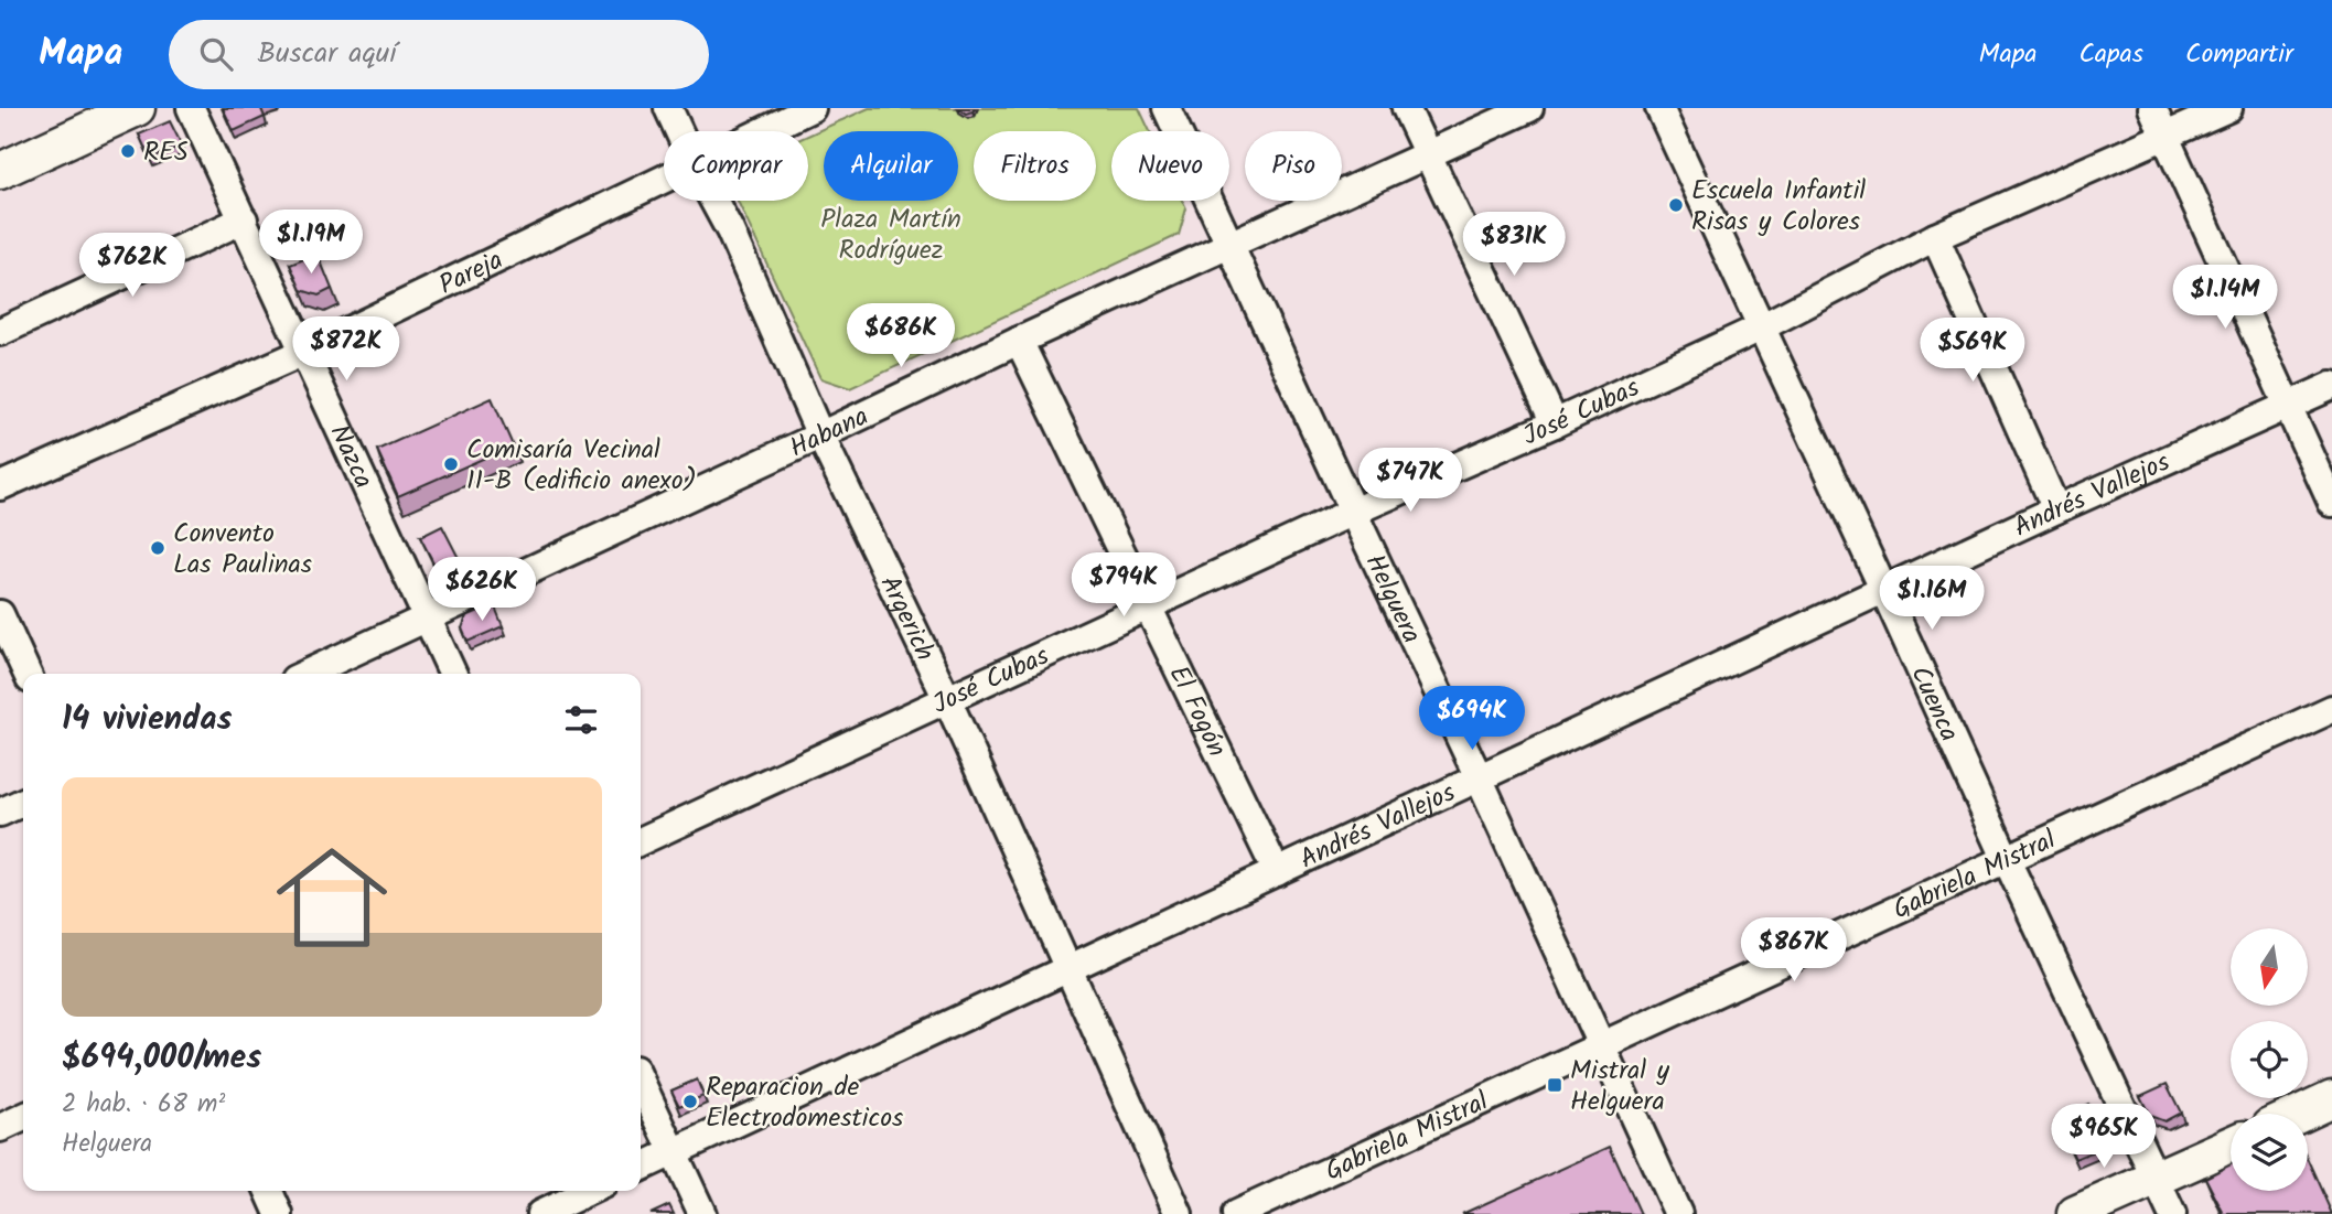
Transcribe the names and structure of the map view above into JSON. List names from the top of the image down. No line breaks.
{"streets":{"street":["Pareja","José Cubas","Habana","Nazca","Andrés Vallejos","Helguera","Argerich","Cuenca","El Fogón","Gabriela Mistral"]},"crossings":[["Pareja","Nazca"],["José Cubas","Helguera"],["José Cubas","Argerich"],["José Cubas","Cuenca"],["José Cubas","El Fogón"],["Habana","Nazca"],["Habana","Helguera"],["Habana","Argerich"],["Habana","El Fogón"],["Andrés Vallejos","Helguera"],["Andrés Vallejos","Argerich"],["Andrés Vallejos","Cuenca"],["Andrés Vallejos","El Fogón"],["Helguera","Gabriela Mistral"],["Cuenca","Gabriela Mistral"]],"parks":["Plaza Martín Rodríguez"],"places":{"other":["RES","Escuela Infantil Risas y Colores","Comisaría Vecinal 11-B (edificio anexo)","Convento Las Paulinas","Reparacion de Electrodomesticos"],"transit":["Mistral y Helguera"]},"north":"bottom","page":{"header":"Mapa","search":"Buscar aquí","nav":["Mapa","Capas","Compartir"],"chip":["Comprar","Alquilar","Filtros","Nuevo","Piso"],"price":["$1.19M","$831K","$762K","$1.14M","$686K","$872K","$569K","$747K","$794K","$626K","$1.16M","$694K","$867K","$965K"],"heading":"14 viviendas","list":[{"name":"$694,000/mes","note":"2 hab. · 68 m² · Helguera"}]}}
